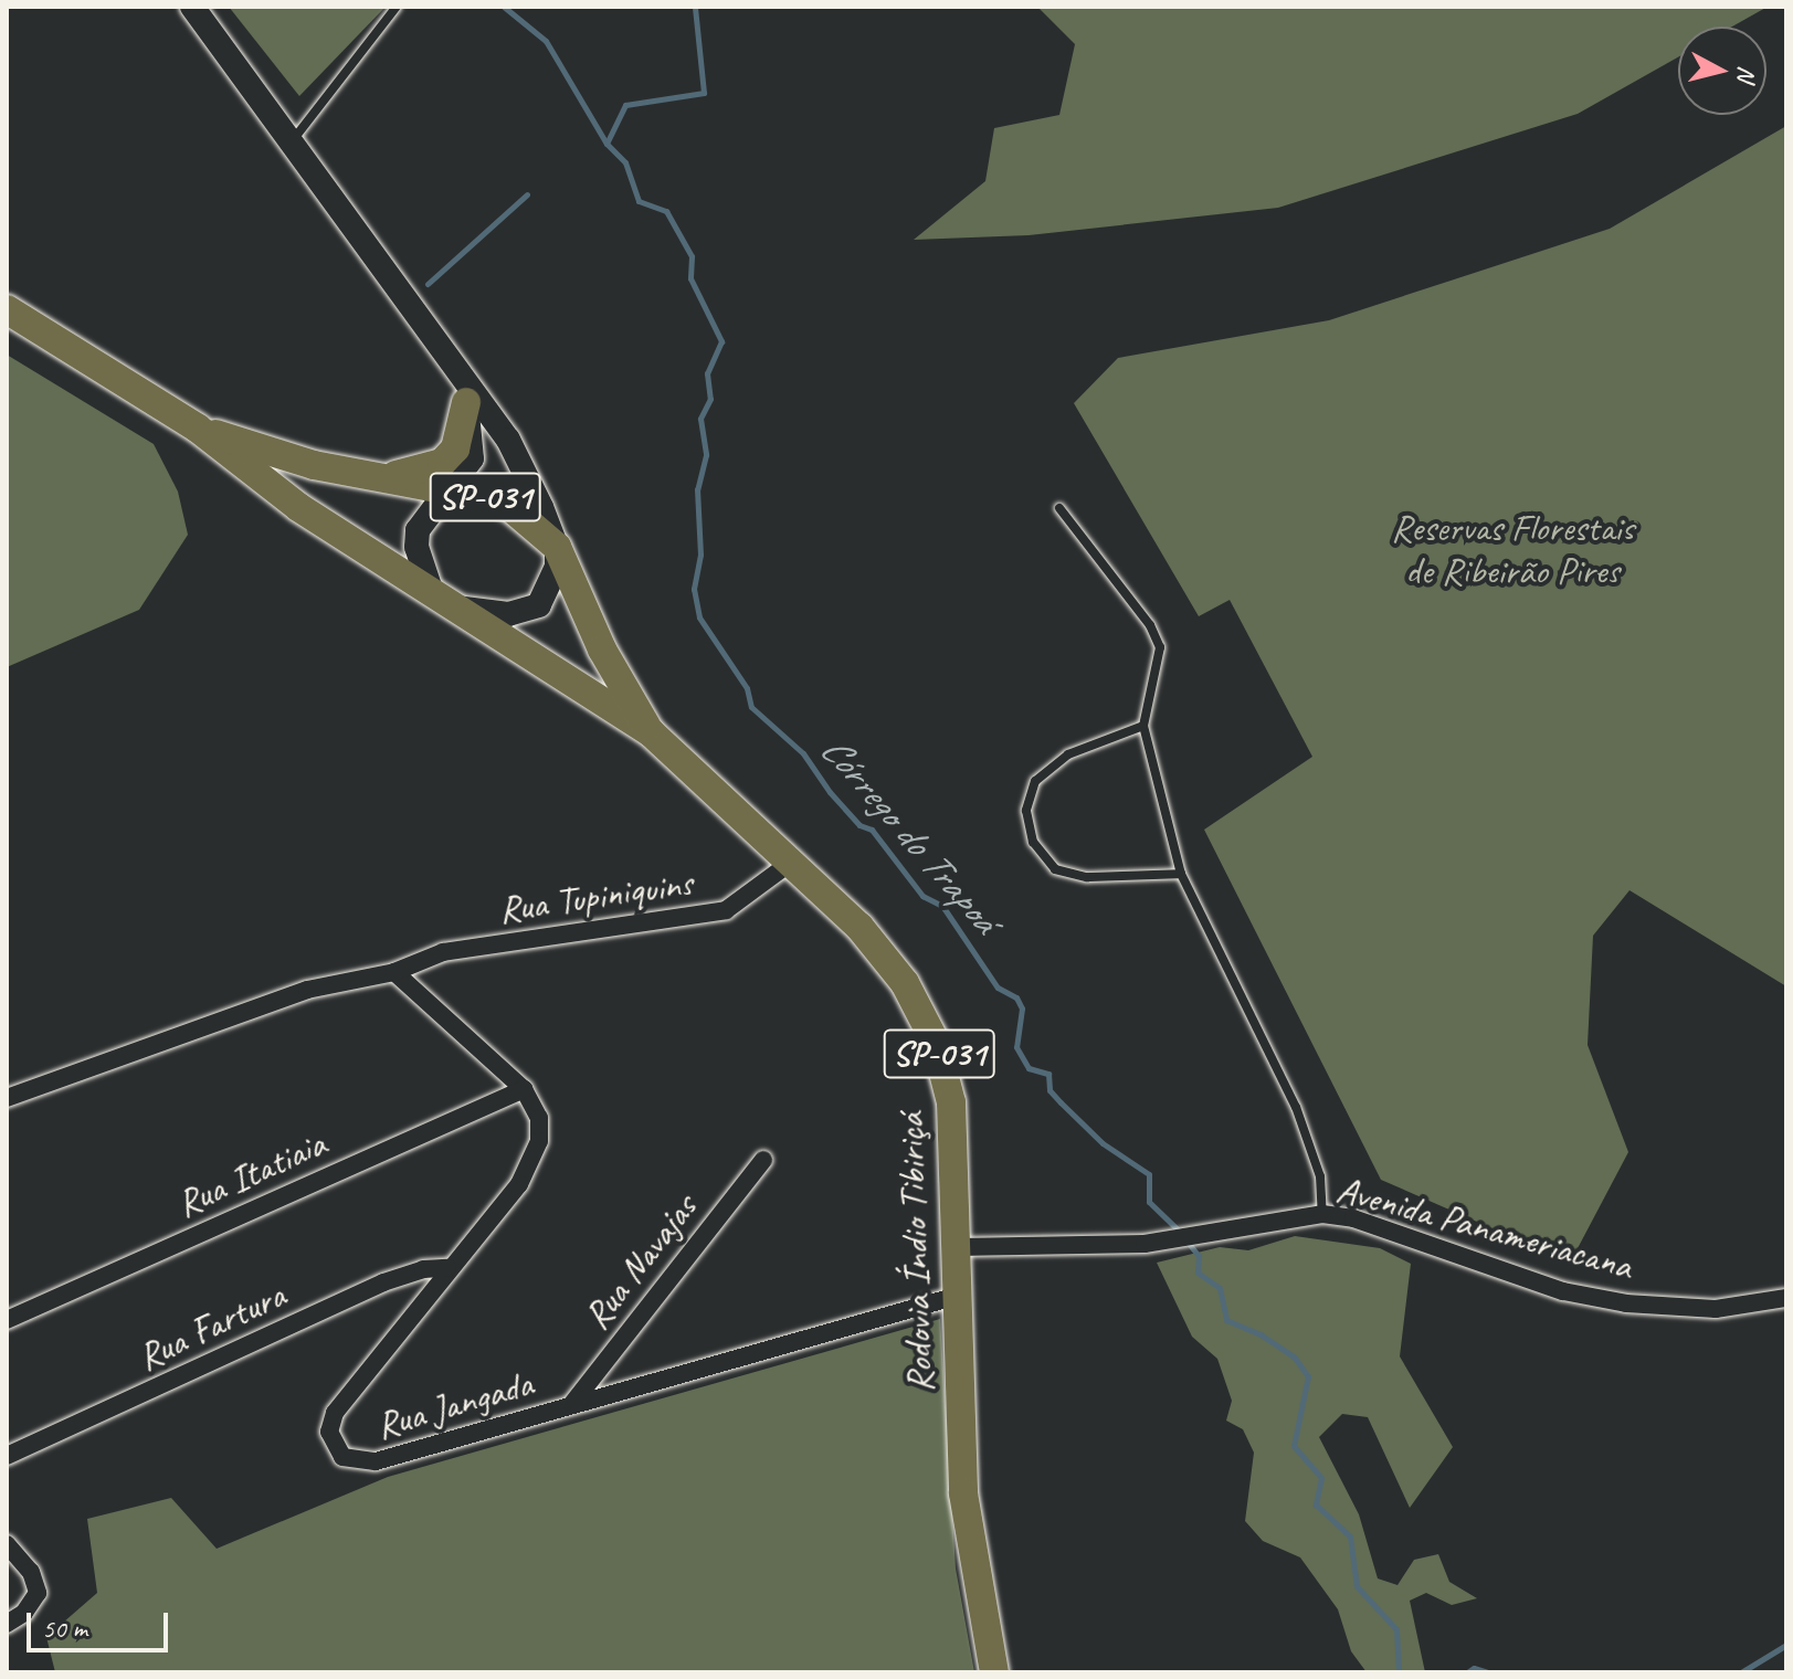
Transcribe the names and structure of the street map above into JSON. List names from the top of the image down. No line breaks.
{"streets":{"highway":["SP-031","Rodovia Índio Tibiriçá"],"street":["Rua Tupiniquins","Rua Itatiaia","Avenida Panameriacana","Rua Navajas","Rua Fartura","Rua Jangada"]},"crossings":[["Rua Tupiniquins","Rodovia Índio Tibiriçá"],["Rua Itatiaia","Rua Jangada"],["Avenida Panameriacana","Rodovia Índio Tibiriçá"],["Rodovia Índio Tibiriçá","Rua Jangada"],["Rua Navajas","Rua Jangada"],["Rua Fartura","Rua Jangada"]],"water":["Córrego do Trapoá"],"parks":["Reservas Florestais de Ribeirão Pires"],"scale_bar":"50 m","north":"right"}
